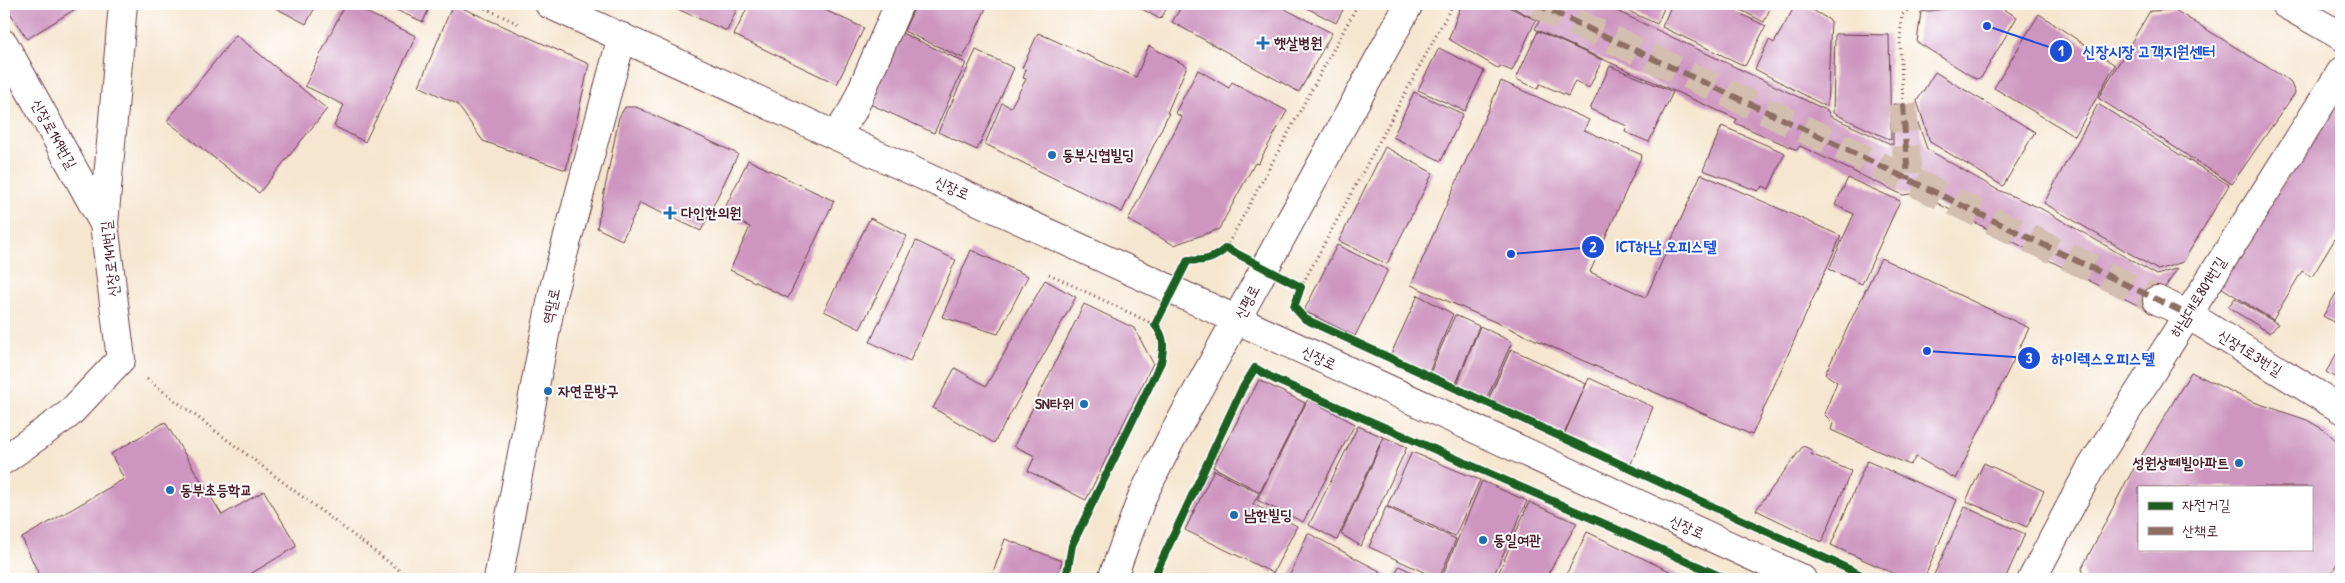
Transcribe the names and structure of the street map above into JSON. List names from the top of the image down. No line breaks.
{"streets":{"street":["신장로149번길","신장로","신장로141번길","하남대로801번길","신평로","역말로","신장1로3번길"]},"crossings":[["신장로149번길","신장로141번길"],["신장로","신평로"],["신장로","역말로"],["하남대로801번길","신장1로3번길"]],"places":{"other":["신장시장 고객지원센터","동부신협빌딩","ICT하남 오피스텔","하이렉스오피스텔","자연문방구","SN타워","성원상떼빌아파트","동부초등학교","남한빌딩","동일여관"],"health":["햇살병원","다인한의원"]},"legend":["자전거길","산책로"]}
